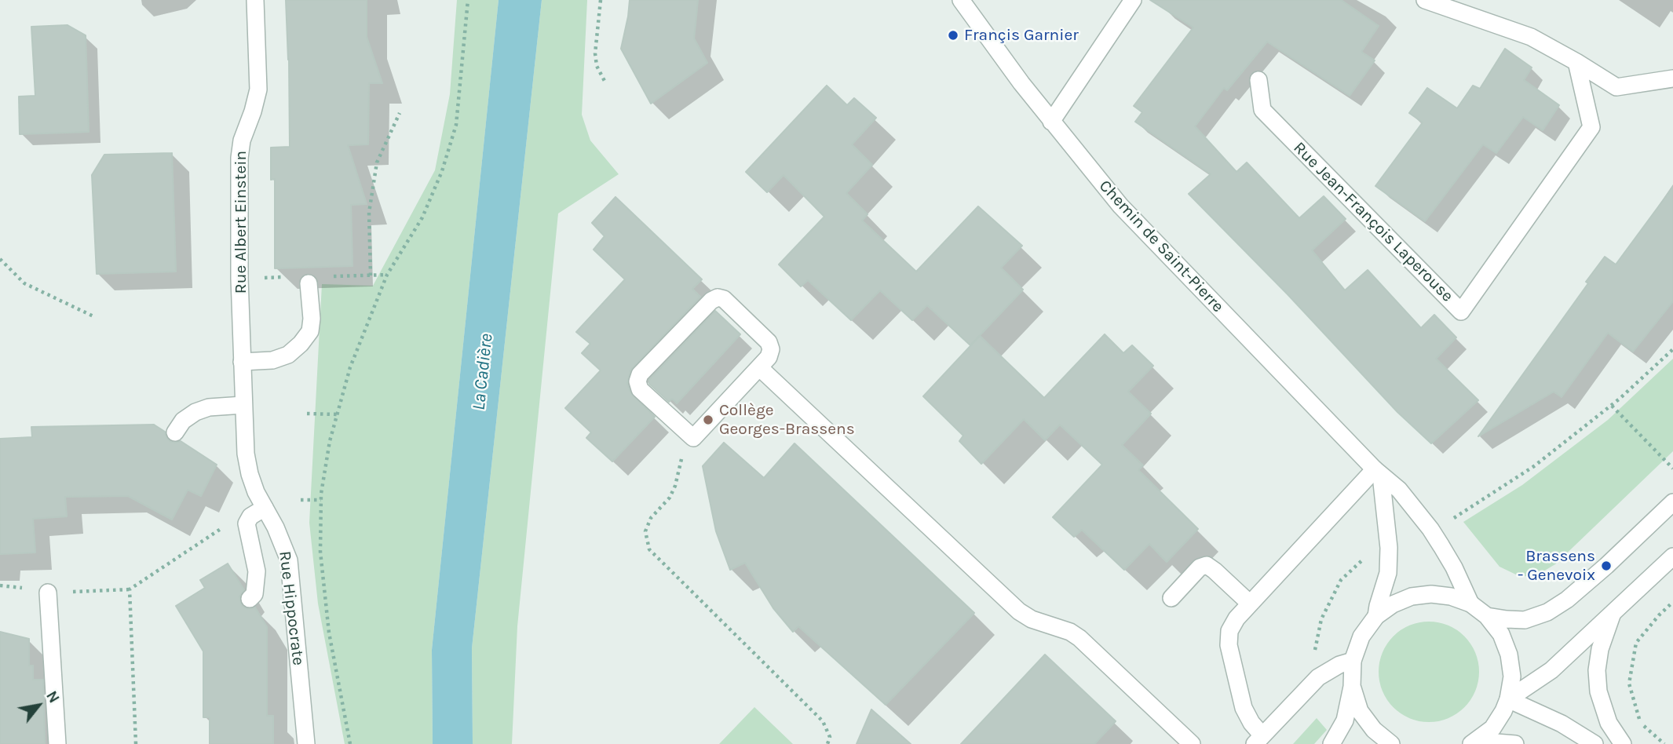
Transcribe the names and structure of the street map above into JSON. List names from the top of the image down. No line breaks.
{"streets":{"street":["Rue Albert Einstein","Rue Jean-François Laperouse","Chemin de Saint-Pierre","Rue Hippocrate"]},"crossings":[["Rue Albert Einstein","Rue Hippocrate"]],"water":["La Cadière"],"places":["Françis Garnier","Collège Georges-Brassens","Brassens - Genevoix"],"north":"top right"}
